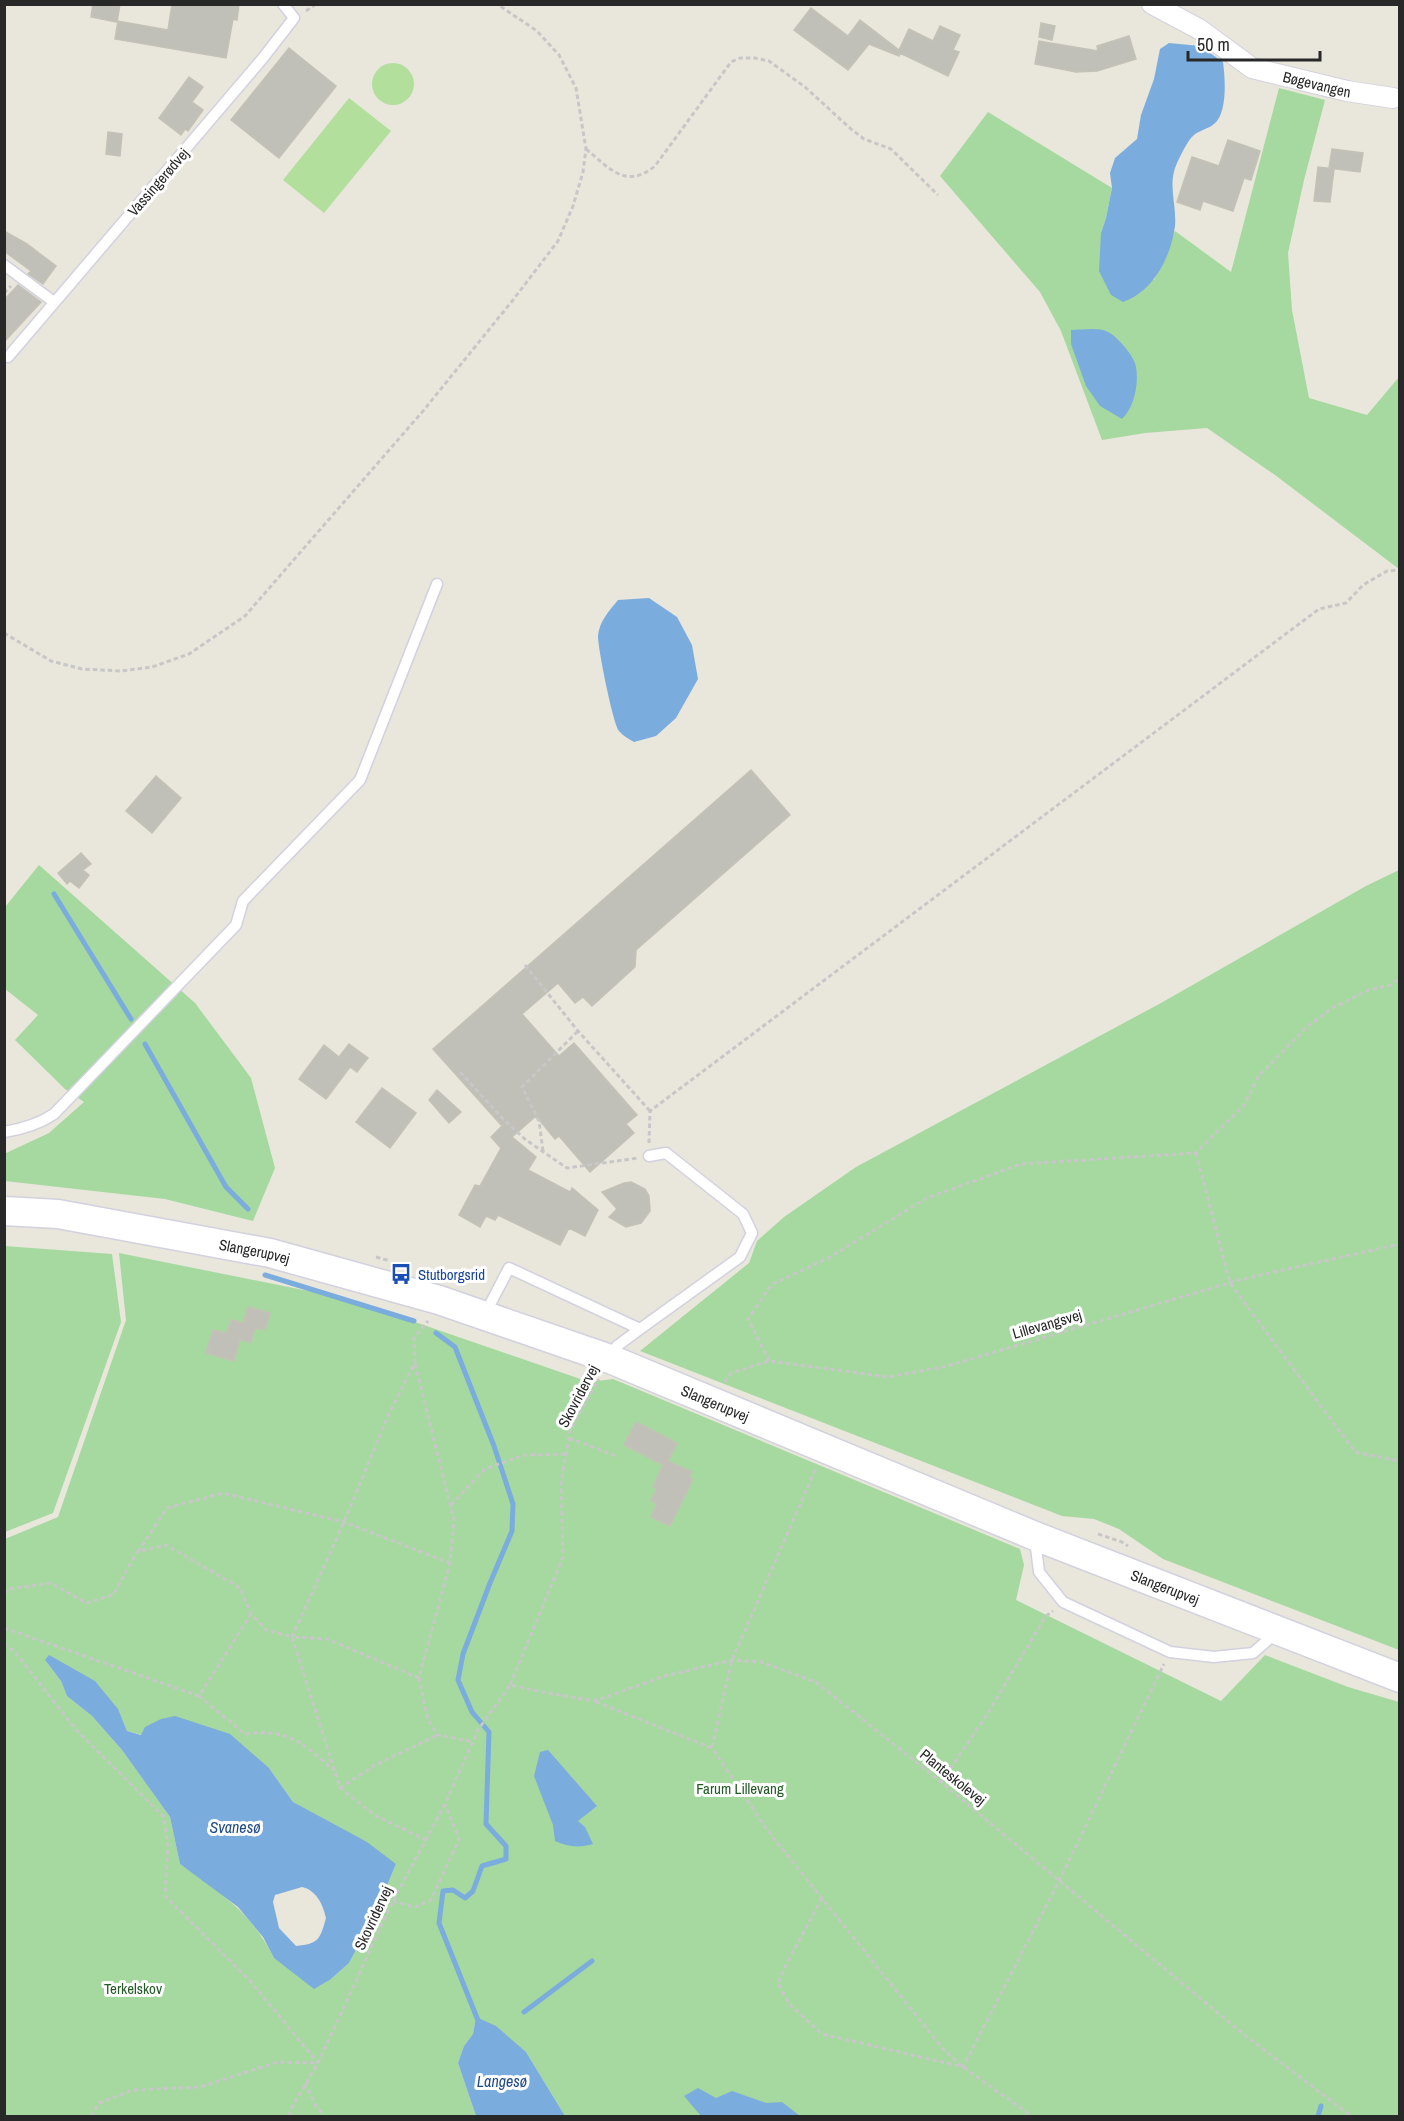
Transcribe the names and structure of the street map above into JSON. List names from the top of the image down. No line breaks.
{"streets":{"main road":["Slangerupvej"],"street":["Bøgevangen"],"lane":["Vassingerødvej"],"path":["Lillevangsvej","Skovridervej","Planteskolevej"]},"crossings":[["Slangerupvej","Lillevangsvej"],["Slangerupvej","Skovridervej"],["Skovridervej","Planteskolevej"]],"water":["Svanesø","Langesø"],"parks":["Farum Lillevang","Terkelskov"],"places":{"bus stop":["Stutborgsrid"]},"scale_bar":"50 m"}
